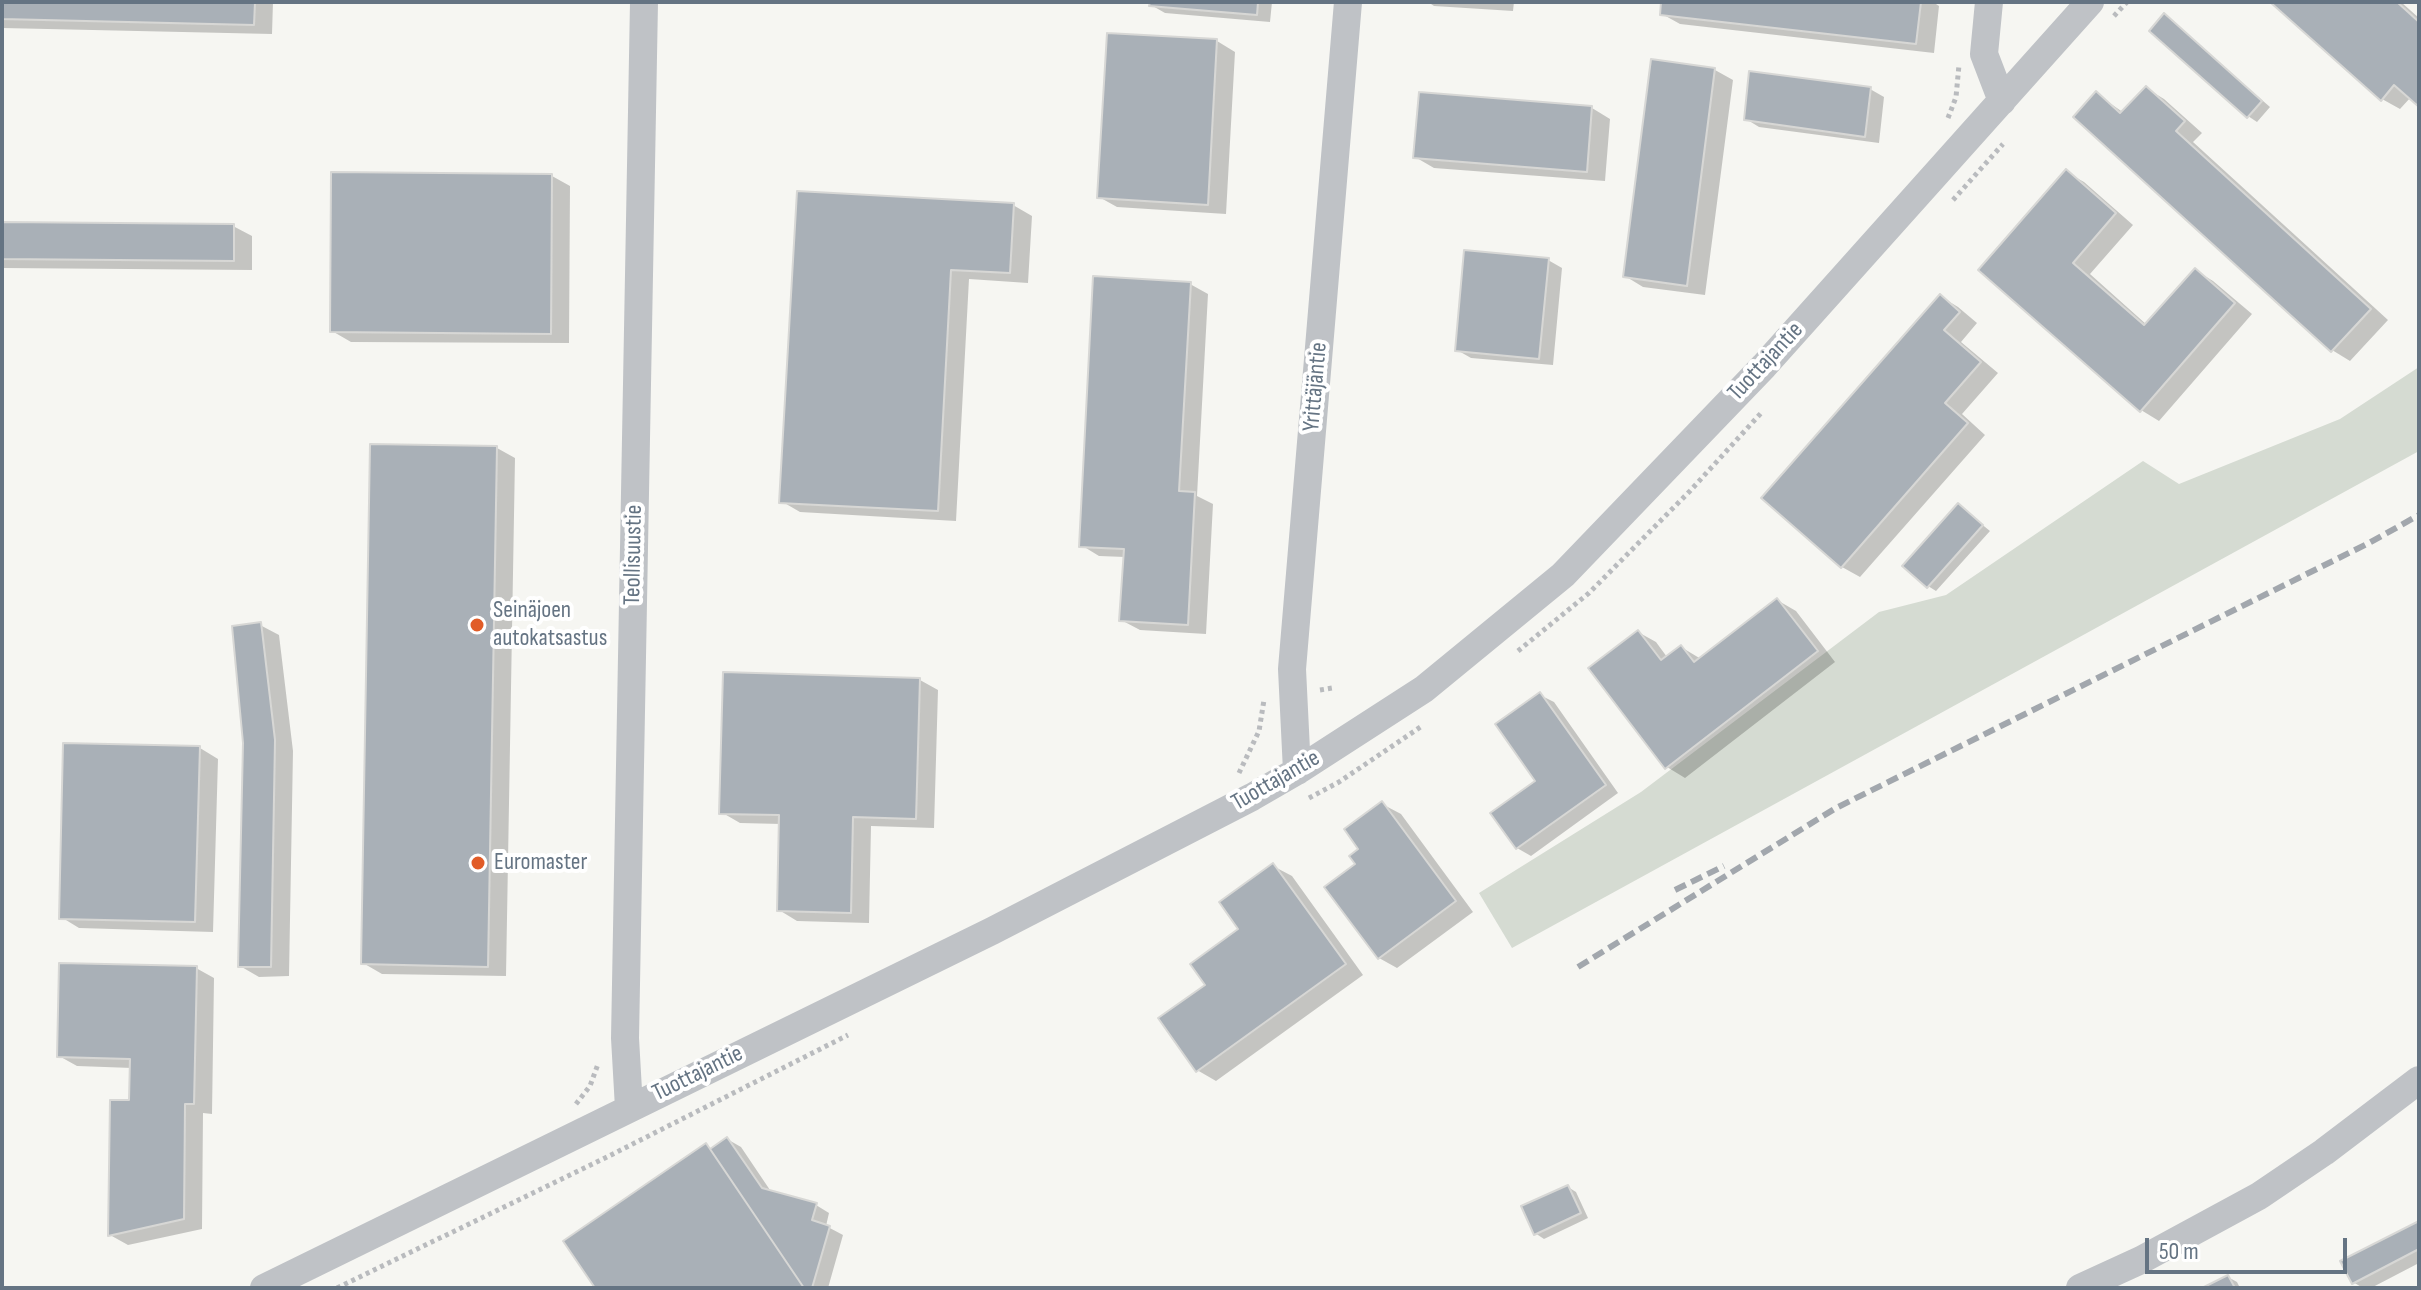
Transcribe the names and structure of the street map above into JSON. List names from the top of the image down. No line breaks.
{"streets":{"street":["Tuottajantie","Yrittäjäntie","Teollisuustie"]},"crossings":[["Tuottajantie","Yrittäjäntie"],["Tuottajantie","Teollisuustie"]],"places":["Seinäjoen autokatsastus","Euromaster"],"scale_bar":"50 m"}
